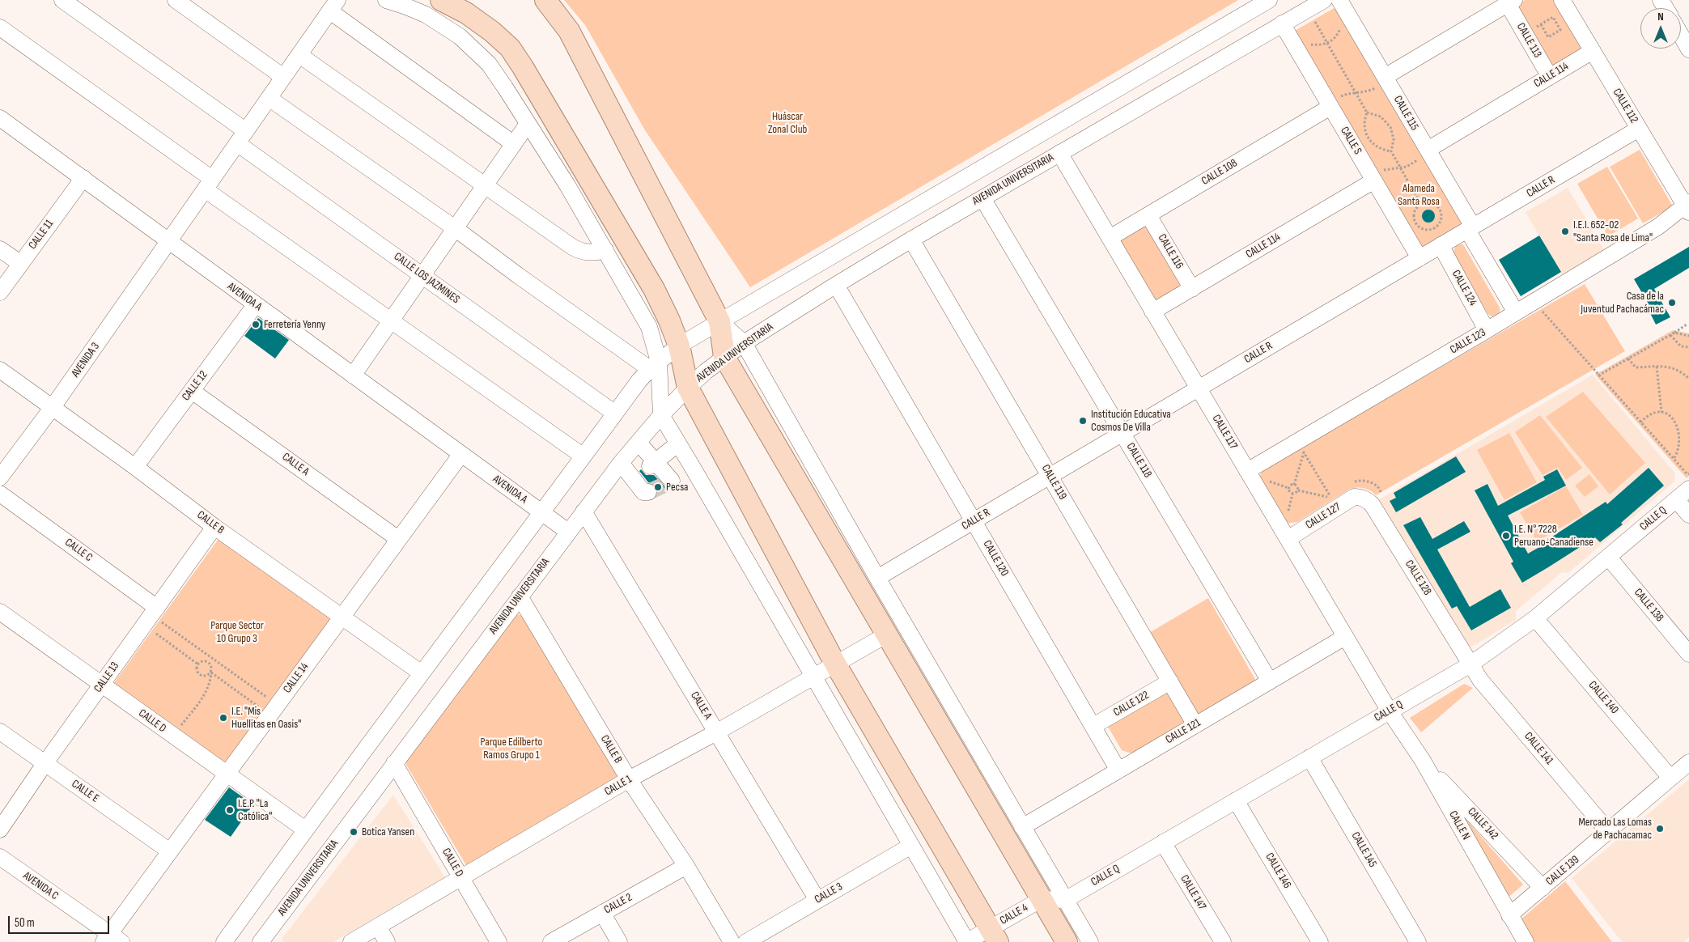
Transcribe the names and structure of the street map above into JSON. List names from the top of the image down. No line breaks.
{"streets":{"street":["CALLE 113","CALLE 114","CALLE 112","CALLE 115","CALLE S","CALLE 108","AVENIDA UNIVERSITARIA","CALLE R","CALLE 11","CALLE 116","CALLE LOS JAZMINES","CALLE 124","AVENIDA A","CALLE 123","AVENIDA 3","CALLE 12","CALLE 117","CALLE 118","CALLE A","CALLE 119","CALLE 127","CALLE Q","CALLE B","CALLE C","CALLE 120","CALLE 128","CALLE 138","CALLE 13","CALLE 14","CALLE 140","CALLE 122","CALLE D","CALLE 121","CALLE 141","CALLE 1","CALLE E","CALLE 142","CALLE N","CALLE 145","CALLE 146","CALLE 139","AVENIDA C","CALLE 147","CALLE 3","CALLE 2","CALLE 4"]},"crossings":[["CALLE 113","CALLE 114"],["CALLE 114","CALLE 112"],["CALLE 114","CALLE 115"],["CALLE 114","CALLE S"],["CALLE 114","CALLE 116"],["CALLE 114","CALLE 117"],["CALLE 112","CALLE R"],["CALLE 112","CALLE 123"],["CALLE 115","CALLE R"],["CALLE 115","CALLE 123"],["CALLE S","CALLE 108"],["CALLE S","AVENIDA UNIVERSITARIA"],["CALLE S","CALLE R"],["CALLE 108","CALLE 116"],["CALLE 108","CALLE 117"],["AVENIDA UNIVERSITARIA","AVENIDA A"],["AVENIDA UNIVERSITARIA","CALLE 117"],["AVENIDA UNIVERSITARIA","CALLE 118"],["AVENIDA UNIVERSITARIA","CALLE A"],["AVENIDA UNIVERSITARIA","CALLE 119"],["AVENIDA UNIVERSITARIA","CALLE B"],["AVENIDA UNIVERSITARIA","CALLE 120"],["AVENIDA UNIVERSITARIA","CALLE D"],["CALLE R","CALLE 124"],["CALLE R","CALLE 117"],["CALLE R","CALLE 118"],["CALLE R","CALLE 119"],["CALLE R","CALLE 120"],["CALLE 11","AVENIDA A"],["CALLE LOS JAZMINES","AVENIDA 3"],["CALLE 124","CALLE 123"],["AVENIDA A","AVENIDA 3"],["AVENIDA A","CALLE 12"],["AVENIDA A","CALLE 14"],["CALLE 123","CALLE 117"],["AVENIDA 3","CALLE B"],["CALLE 12","CALLE A"],["CALLE 12","CALLE B"],["CALLE 117","CALLE 127"],["CALLE 117","CALLE Q"],["CALLE 117","CALLE 121"],["CALLE 117","CALLE N"],["CALLE 118","CALLE 121"],["CALLE A","CALLE 14"],["CALLE A","CALLE 1"],["CALLE A","CALLE 3"],["CALLE 119","CALLE 122"],["CALLE 119","CALLE 121"],["CALLE 127","CALLE 128"],["CALLE Q","CALLE 128"],["CALLE Q","CALLE 138"],["CALLE Q","CALLE 140"],["CALLE Q","CALLE 141"],["CALLE Q","CALLE N"],["CALLE Q","CALLE 145"],["CALLE Q","CALLE 146"],["CALLE Q","CALLE 147"],["CALLE Q","CALLE 4"],["CALLE B","CALLE 13"],["CALLE B","CALLE 14"],["CALLE B","CALLE 1"],["CALLE B","CALLE 2"],["CALLE C","CALLE 13"],["CALLE 120","CALLE 122"],["CALLE 120","CALLE 121"],["CALLE 128","CALLE 141"],["CALLE 13","CALLE D"],["CALLE 13","CALLE E"],["CALLE 14","CALLE D"],["CALLE 14","CALLE E"],["CALLE 14","AVENIDA C"],["CALLE 140","CALLE 139"],["CALLE D","CALLE 1"],["CALLE 141","CALLE 139"],["CALLE 142","CALLE N"],["CALLE 142","CALLE 139"],["CALLE N","CALLE 139"]],"parks":["Huáscar Zonal Club","Alameda Santa Rosa","Parque Sector 10 Grupo 3","Parque Edilberto Ramos Grupo 1"],"places":["I.E.I. 652-02 \"Santa Rosa de Lima\"","Casa de la Juventud Pachacámac","Ferretería Yenny","Institución Educativa Cosmos De Villa","Pecsa","I.E. N° 7228 Peruano-Canadiense","I.E. \"Mis Huellitas en Oasis\"","I.E.P. \"La Católica\"","Mercado Las Lomas de Pachacamac","Botica Yansen"],"scale_bar":"50 m","north":"top"}
